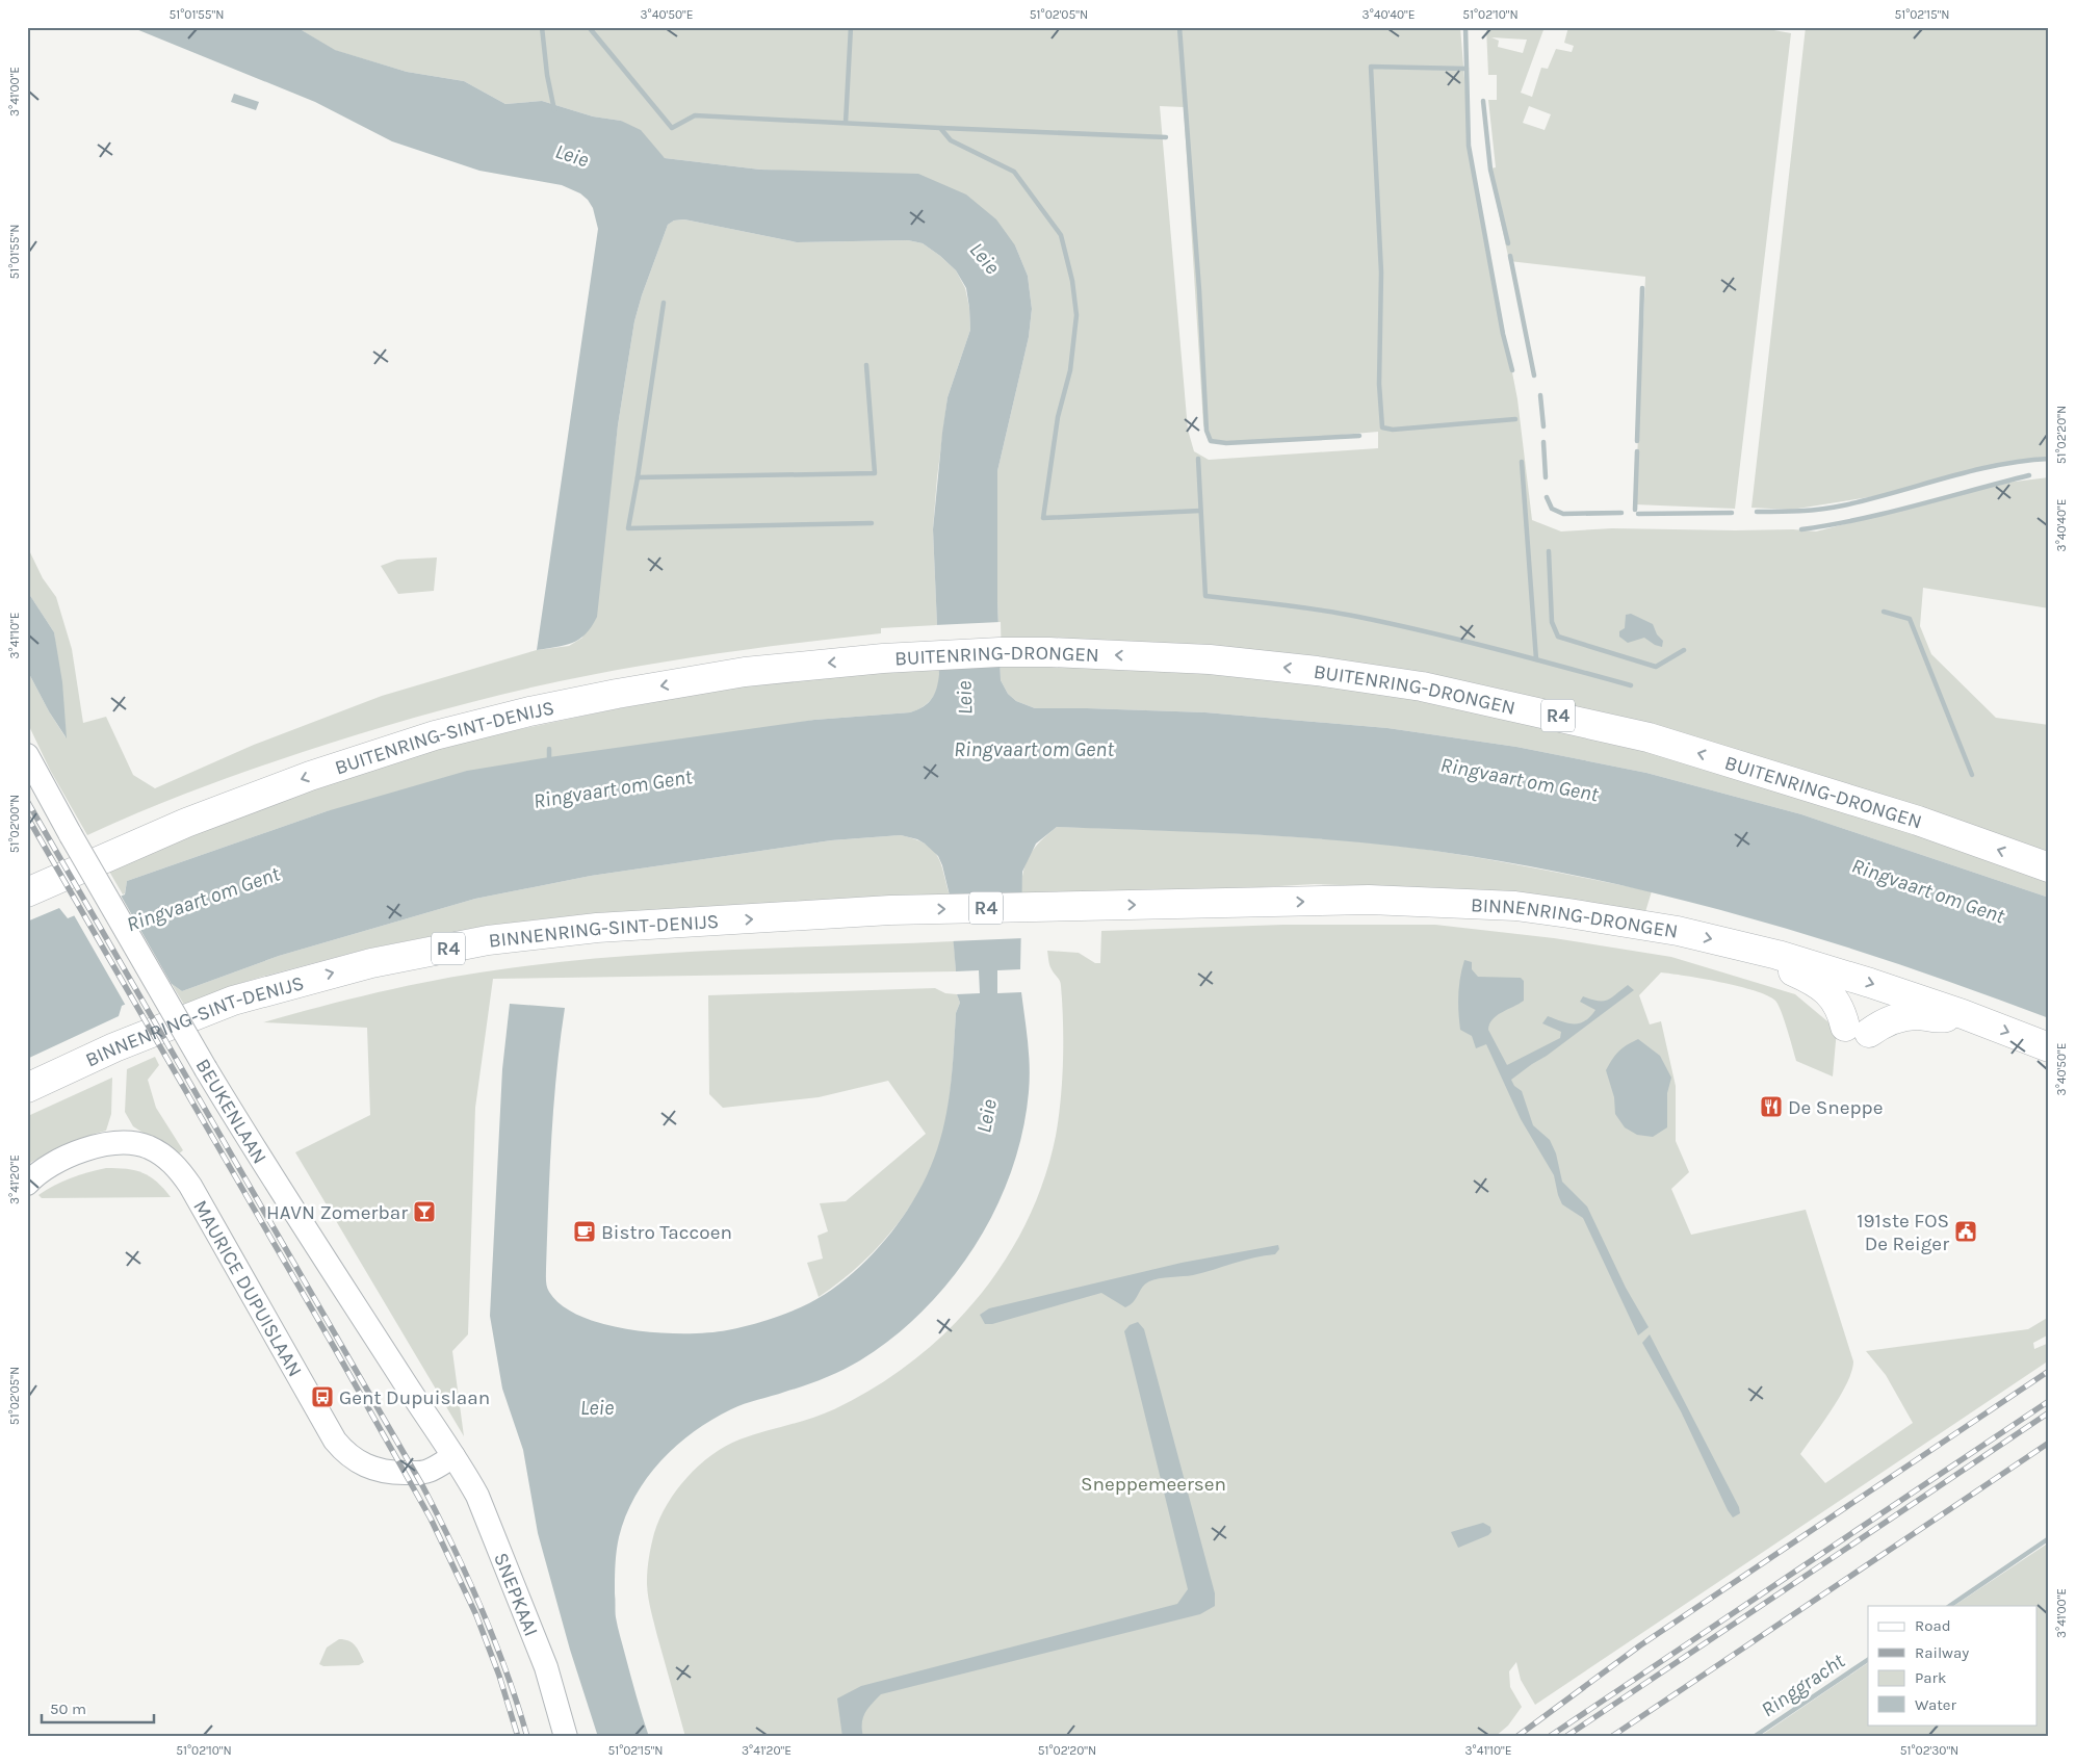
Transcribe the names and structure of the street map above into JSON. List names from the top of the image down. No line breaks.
{"streets":{"highway":["BUITENRING-DRONGEN","R4","BUITENRING-SINT-DENIJS","BINNENRING-DRONGEN","BINNENRING-SINT-DENIJS"],"street":["BEUKENLAAN","MAURICE DUPUISLAAN","SNEPKAAI"]},"crossings":[["BUITENRING-DRONGEN","BUITENRING-SINT-DENIJS"],["BINNENRING-DRONGEN","BINNENRING-SINT-DENIJS"],["BEUKENLAAN","MAURICE DUPUISLAAN"],["BEUKENLAAN","SNEPKAAI"],["MAURICE DUPUISLAAN","SNEPKAAI"]],"one_way":["BUITENRING-DRONGEN","BUITENRING-SINT-DENIJS","BINNENRING-DRONGEN","BINNENRING-SINT-DENIJS"],"water":["Leie","Ringvaart om Gent","Ringgracht"],"parks":["Sneppemeersen"],"places":{"restaurant":["De Sneppe"],"bar":["HAVN Zomerbar"],"cafe":["Bistro Taccoen"],"public building":["191ste FOS De Reiger"],"bus stop":["Gent Dupuislaan"]},"legend":["Road","Railway","Park","Water"],"scale_bar":"50 m","coordinates":["51°01'55\"N","3°40'50\"E","51°02'05\"N","3°40'40\"E","51°02'10\"N","51°02'15\"N","3°41'00\"E","51°02'20\"N","3°41'10\"E","51°02'00\"N","3°41'20\"E","51°02'30\"N"]}
